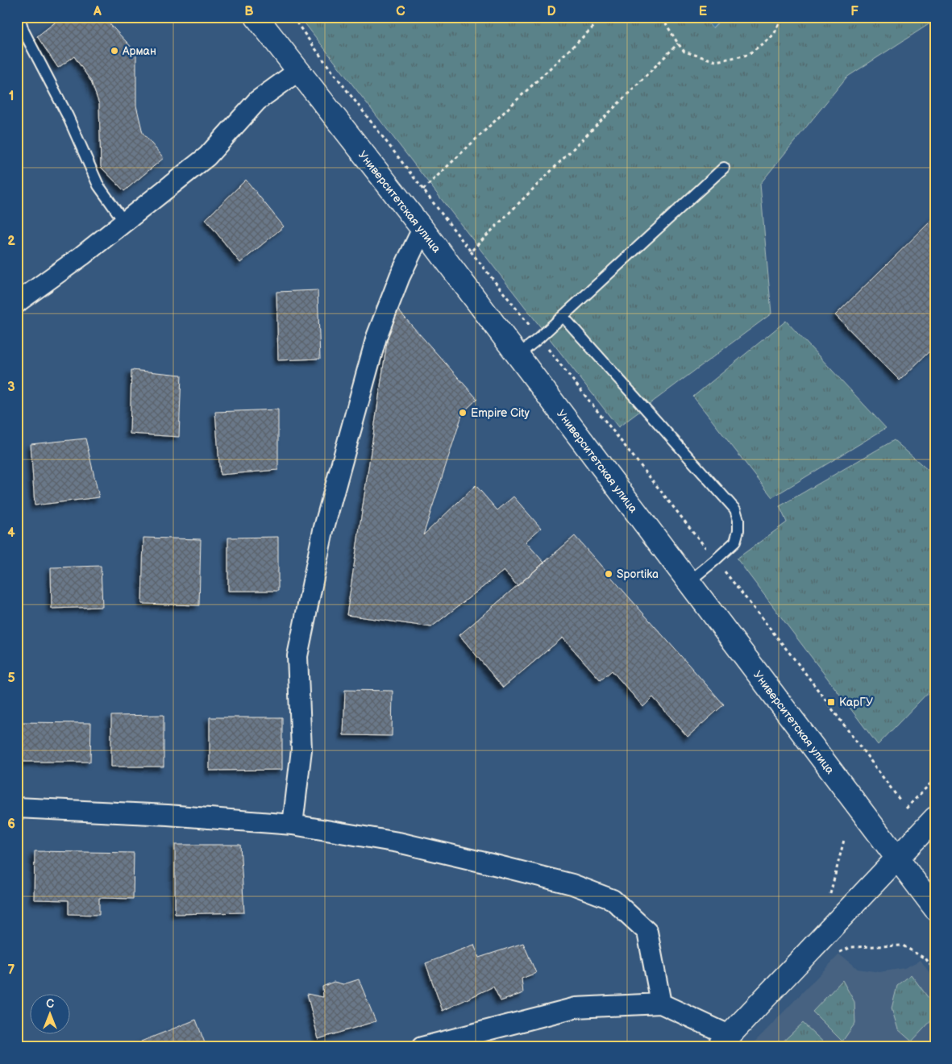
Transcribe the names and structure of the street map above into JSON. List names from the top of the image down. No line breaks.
{"streets":{"main road":["Университетская улица"]},"places":{"other":["Арман","Empire City","Sportika"],"transit":["КарГУ"]},"north":"top","grid":{"columns":["A","B","C","D","E","F"],"rows":["1","2","3","4","5","6","7"]}}
